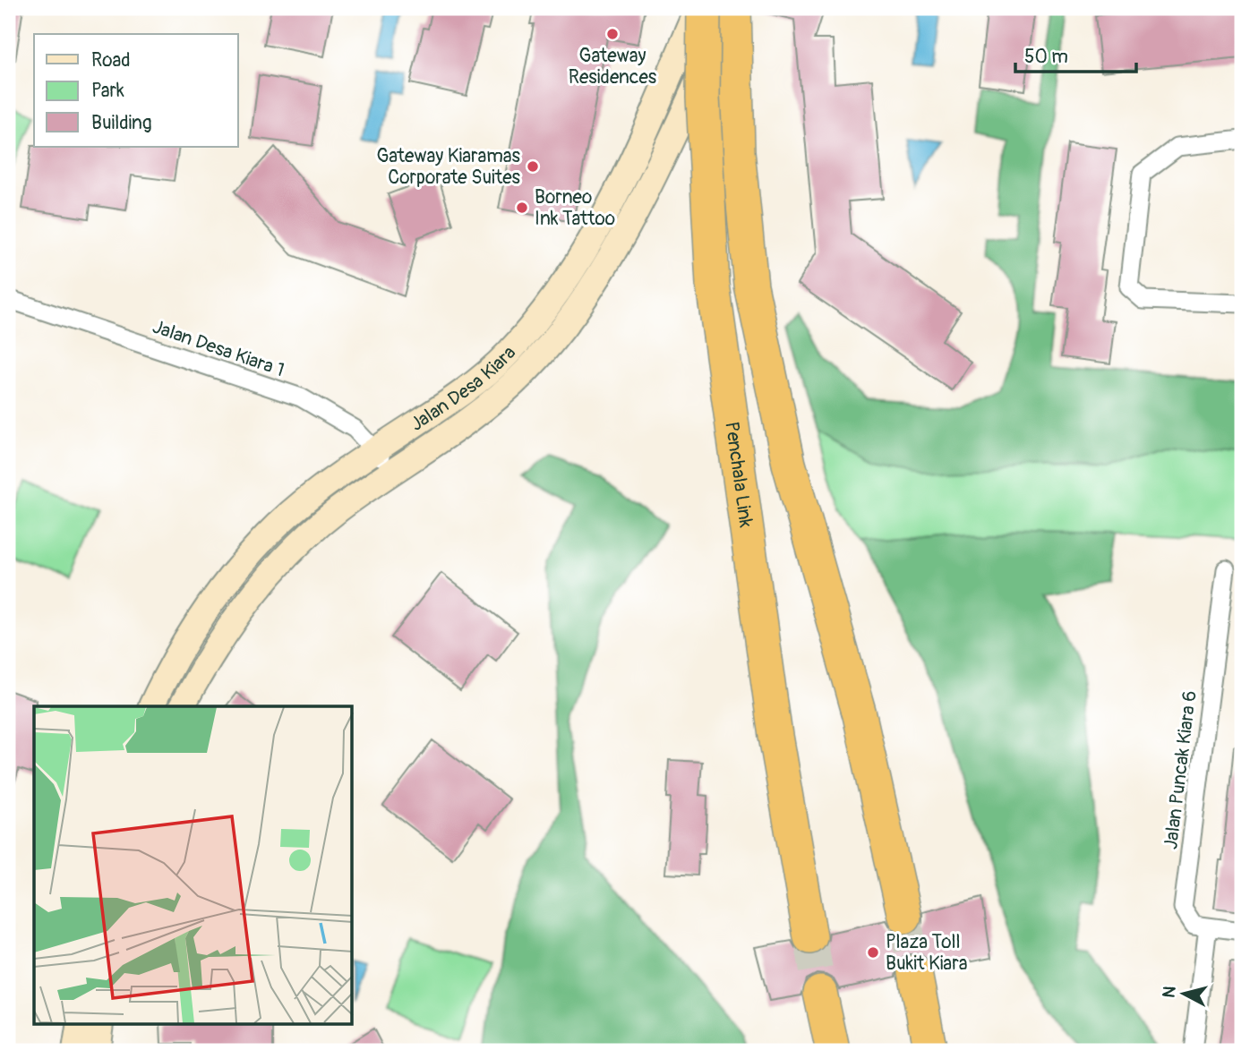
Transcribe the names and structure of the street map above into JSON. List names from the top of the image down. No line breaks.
{"streets":{"highway":["Penchala Link"],"main road":["Jalan Desa Kiara"],"street":["Jalan Desa Kiara 1","Jalan Puncak Kiara 6"]},"crossings":[["Jalan Desa Kiara 1","Jalan Desa Kiara"]],"places":["Gateway Residences","Gateway Kiaramas Corporate Suites","Borneo Ink Tattoo","Plaza Toll Bukit Kiara"],"legend":["Road","Park","Building"],"scale_bar":"50 m","north":"left"}
